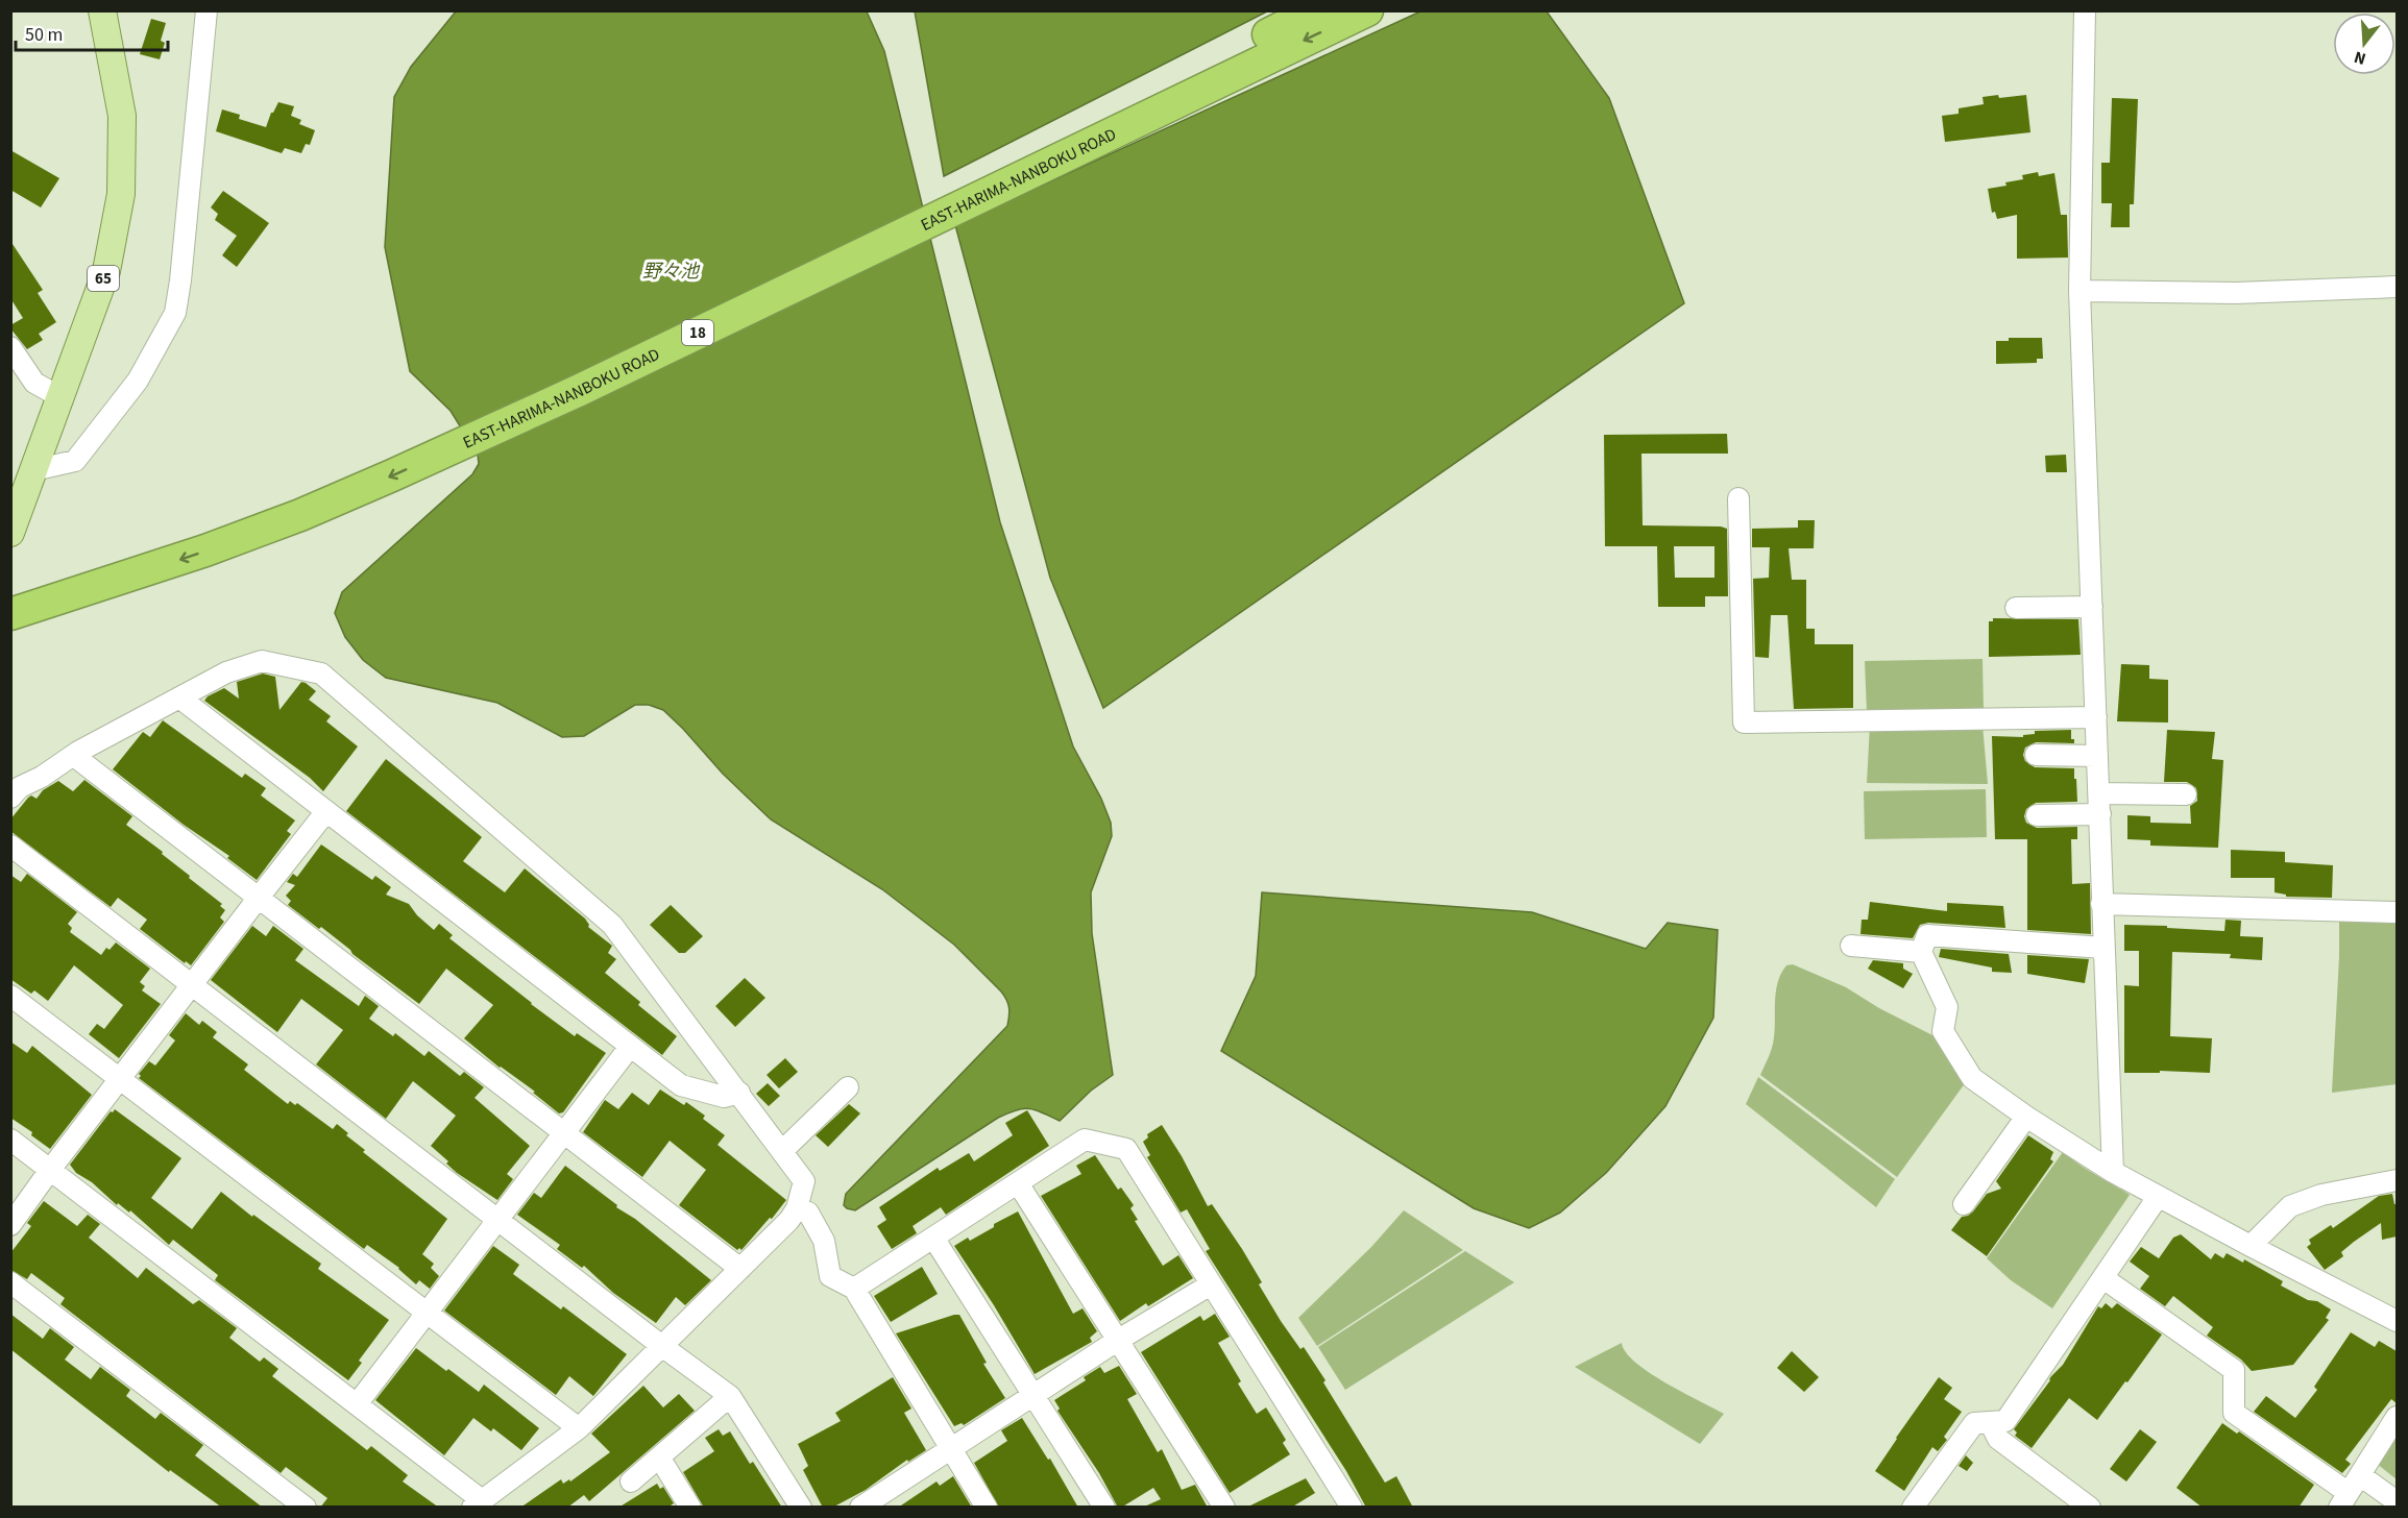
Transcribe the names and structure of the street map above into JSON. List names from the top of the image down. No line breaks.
{"streets":{"highway":["EAST-HARIMA-NANBOKU ROAD","18"],"main road":["65"]},"water":["野々池"],"scale_bar":"50 m","north":"bottom"}
